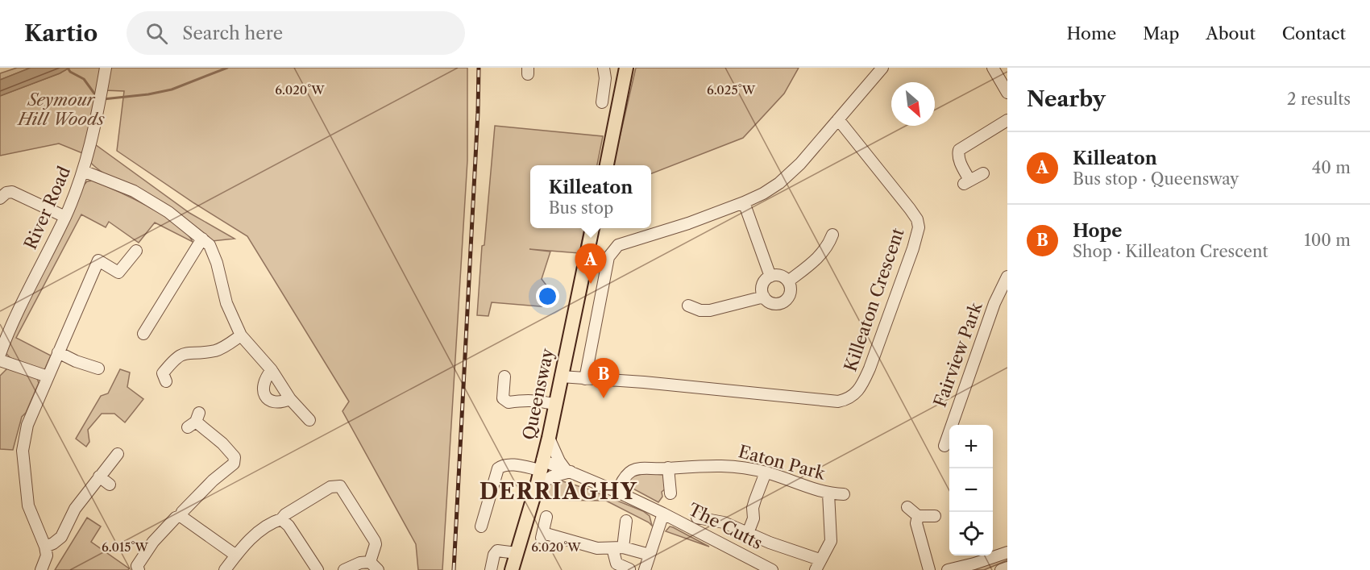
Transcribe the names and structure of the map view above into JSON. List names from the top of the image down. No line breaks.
{"streets":{"main road":["Queensway"],"street":["River Road","Killeaton Crescent","Fairview Park","Eaton Park","The Cutts"]},"crossings":[["Killeaton Crescent","Queensway"],["Queensway","The Cutts"],["Eaton Park","The Cutts"]],"districts":["DERRIAGHY"],"parks":["Seymour Hill Woods"],"north":"bottom right","page":{"header":"Kartio","search":"Search here","nav":["Home","Map","About","Contact"],"heading":["Nearby","2 results"],"list":[{"mark":"A","name":"Killeaton","note":"Bus stop · Queensway","value":"40 m"},{"mark":"B","name":"Hope","note":"Shop · Killeaton Crescent","value":"100 m"}],"popup":["Killeaton","Bus stop"],"pins":["A","B"],"map_buttons":["+","−"]},"coordinates":["6.020°W","6.025°W","6.015°W"]}
